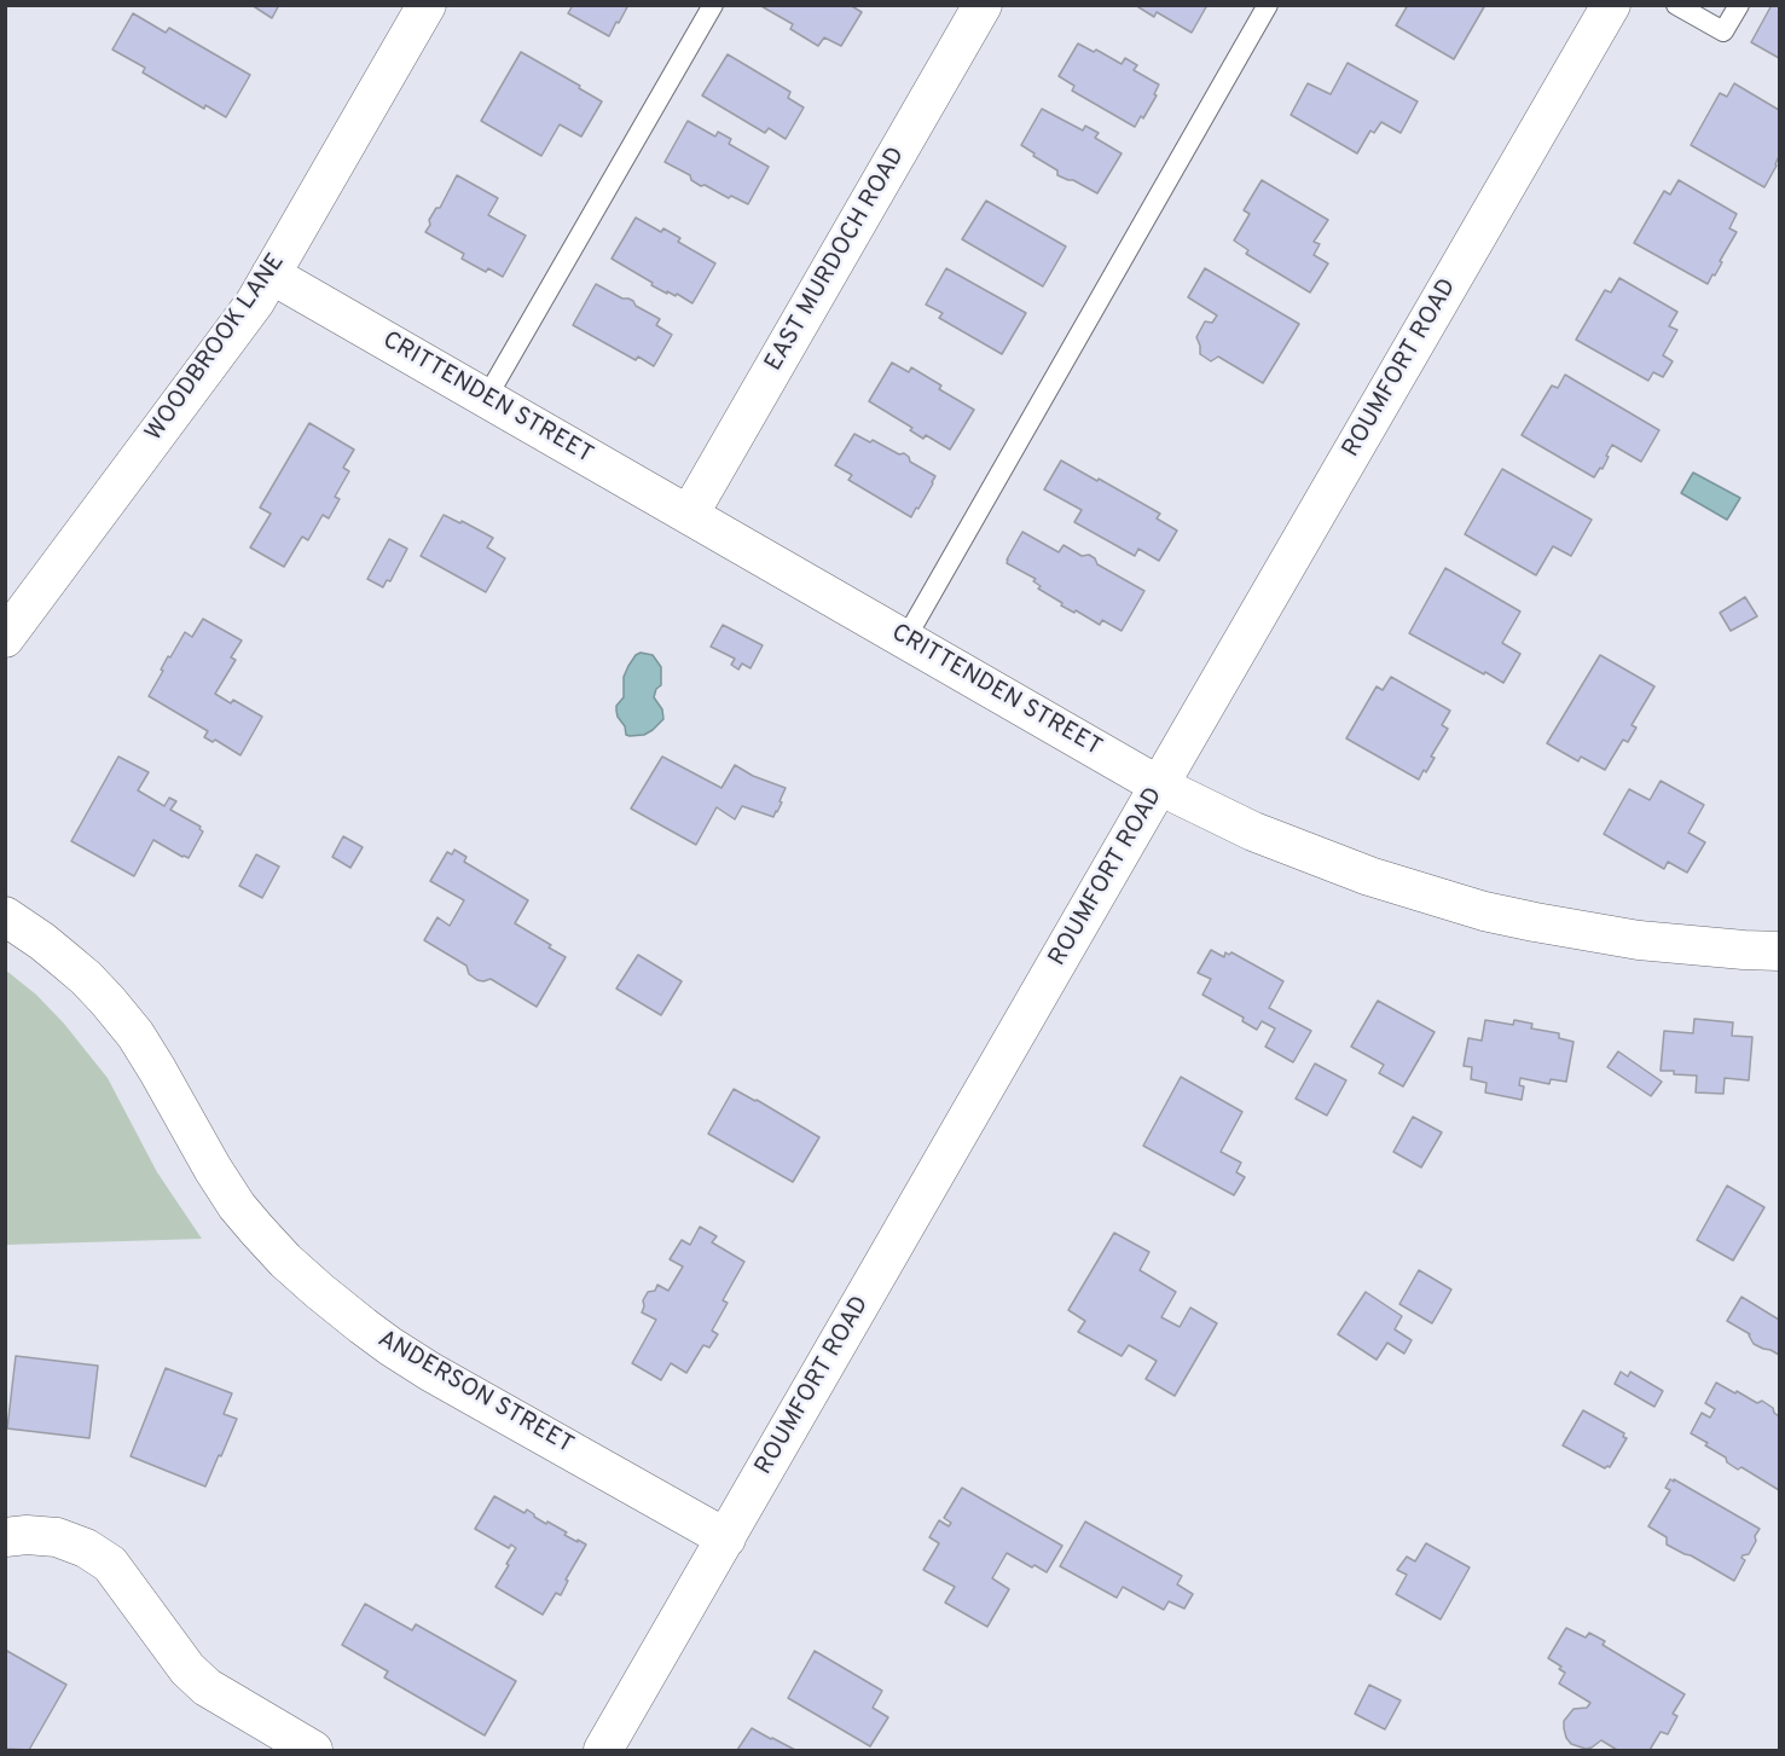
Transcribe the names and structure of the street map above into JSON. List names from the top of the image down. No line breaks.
{"streets":{"street":["EAST MURDOCH ROAD","WOODBROOK LANE","ROUMFORT ROAD","CRITTENDEN STREET","ANDERSON STREET"]},"crossings":[["EAST MURDOCH ROAD","CRITTENDEN STREET"],["WOODBROOK LANE","CRITTENDEN STREET"],["ROUMFORT ROAD","CRITTENDEN STREET"],["ROUMFORT ROAD","ANDERSON STREET"]]}
